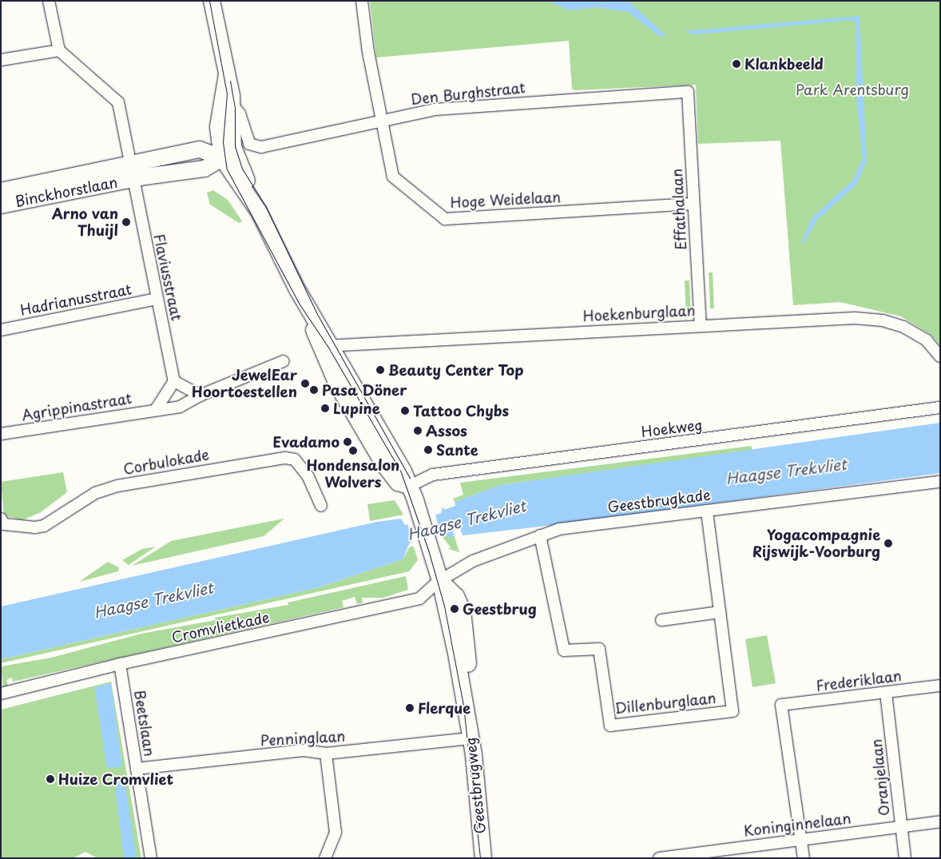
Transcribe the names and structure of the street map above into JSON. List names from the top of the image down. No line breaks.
{"streets":{"street":["Den Burghstraat","Binckhorstlaan","Hoge Weidelaan","Effathalaan","Flaviusstraat","Hadrianusstraat","Hoekenburglaan","Agrippinastraat","Hoekweg","Corbulokade","Geestbrugkade","Cromvlietkade","Frederiklaan","Dillenburglaan","Beetslaan","Penninglaan","Oranjelaan","Geestbrugweg","Koninginnelaan"]},"crossings":[["Den Burghstraat","Hoge Weidelaan"],["Den Burghstraat","Effathalaan"],["Binckhorstlaan","Flaviusstraat"],["Hoge Weidelaan","Effathalaan"],["Effathalaan","Hoekenburglaan"],["Flaviusstraat","Hadrianusstraat"],["Geestbrugkade","Cromvlietkade"],["Geestbrugkade","Dillenburglaan"],["Geestbrugkade","Geestbrugweg"],["Cromvlietkade","Beetslaan"],["Cromvlietkade","Geestbrugweg"],["Frederiklaan","Oranjelaan"],["Frederiklaan","Koninginnelaan"],["Beetslaan","Penninglaan"],["Penninglaan","Geestbrugweg"],["Oranjelaan","Koninginnelaan"]],"water":["Haagse Trekvliet"],"parks":["Park Arentsburg"],"places":["Klankbeeld","Arno van Thuijl","Beauty Center Top","JewelEar Hoortoestellen","Pasa Döner","Lupine","Tattoo Chybs","Assos","Evadamo","Sante","Hondensalon Wolvers","Yogacompagnie Rijswijk-Voorburg","Geestbrug","Flerque","Huize Cromvliet"]}
